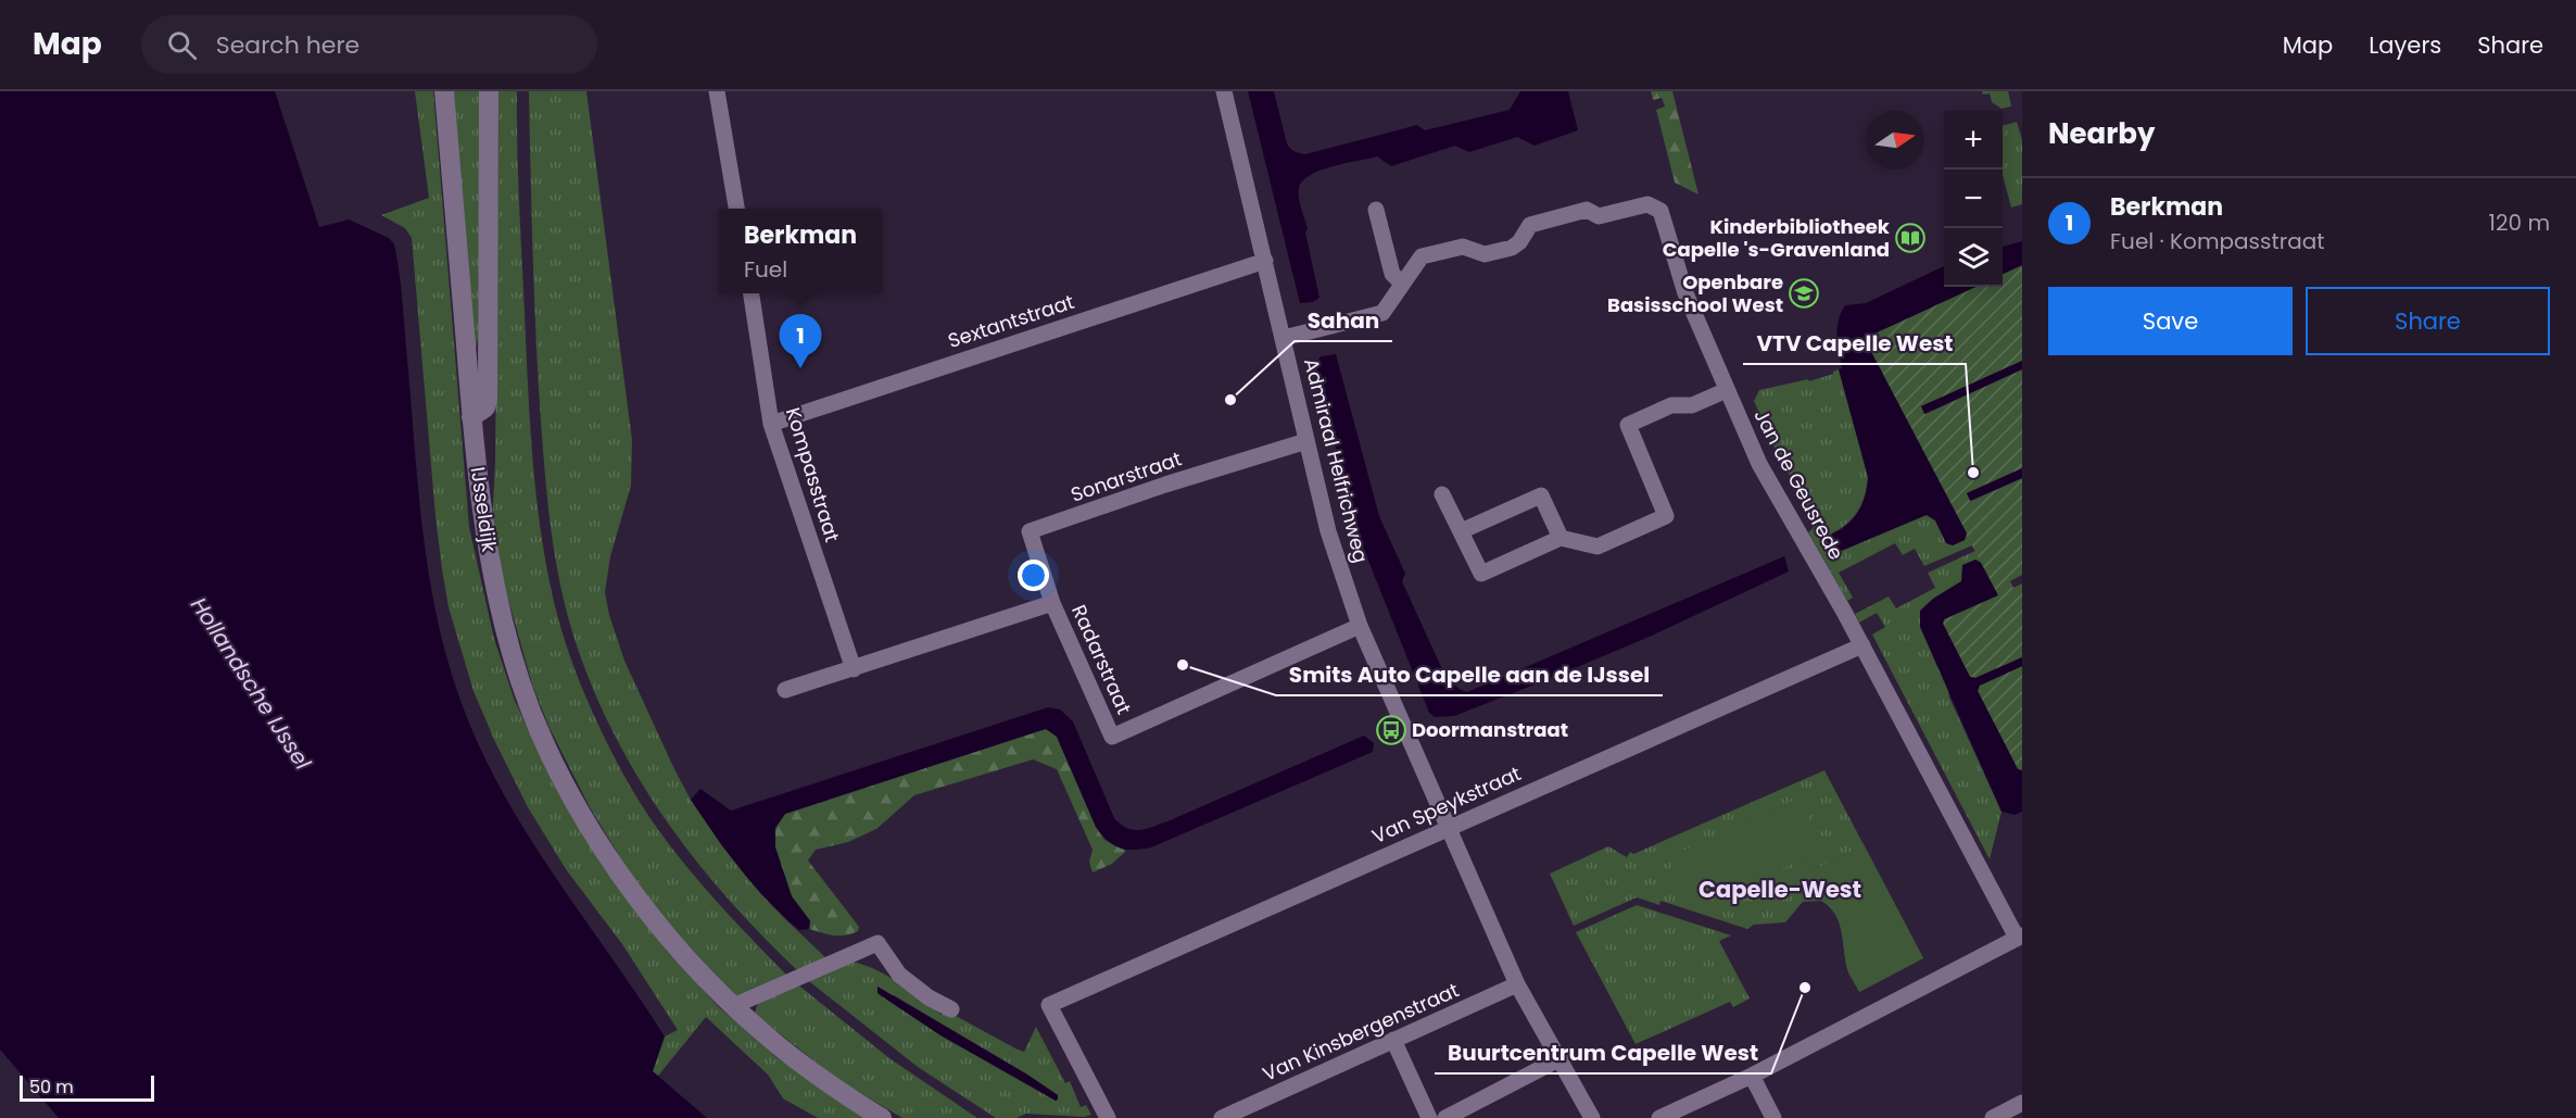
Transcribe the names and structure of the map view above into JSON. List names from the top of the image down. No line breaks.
{"streets":{"street":["Sextantstraat","Admiraal Helfrichweg","Kompasstraat","Sonarstraat","Jan de Geusrede","IJsseldijk","Radarstraat","Van Speykstraat","Van Kinsbergenstraat"]},"crossings":[["Sextantstraat","Admiraal Helfrichweg"],["Sextantstraat","Kompasstraat"],["Admiraal Helfrichweg","Sonarstraat"],["Admiraal Helfrichweg","Jan de Geusrede"],["Admiraal Helfrichweg","Radarstraat"],["Admiraal Helfrichweg","Van Speykstraat"],["Sonarstraat","Radarstraat"],["Jan de Geusrede","Van Speykstraat"]],"districts":["Capelle-West"],"water":["Hollandsche IJssel"],"places":{"library":["Kinderbibliotheek Capelle 's-Gravenland"],"school or university":["Openbare Basisschool West"],"other":["Sahan","VTV Capelle West","Smits Auto Capelle aan de IJssel","Buurtcentrum Capelle West"],"bus stop":["Doormanstraat"]},"scale_bar":"50 m","north":"right","page":{"header":"Map","search":"Search here","nav":["Map","Layers","Share"],"heading":"Nearby","map_buttons":["+","−"],"list":[{"mark":"1","name":"Berkman","note":"Fuel · Kompasstraat","value":"120 m"}],"popup":["Berkman","Fuel"],"buttons":["Save","Share"],"pins":"1","scale":"50 m"}}
